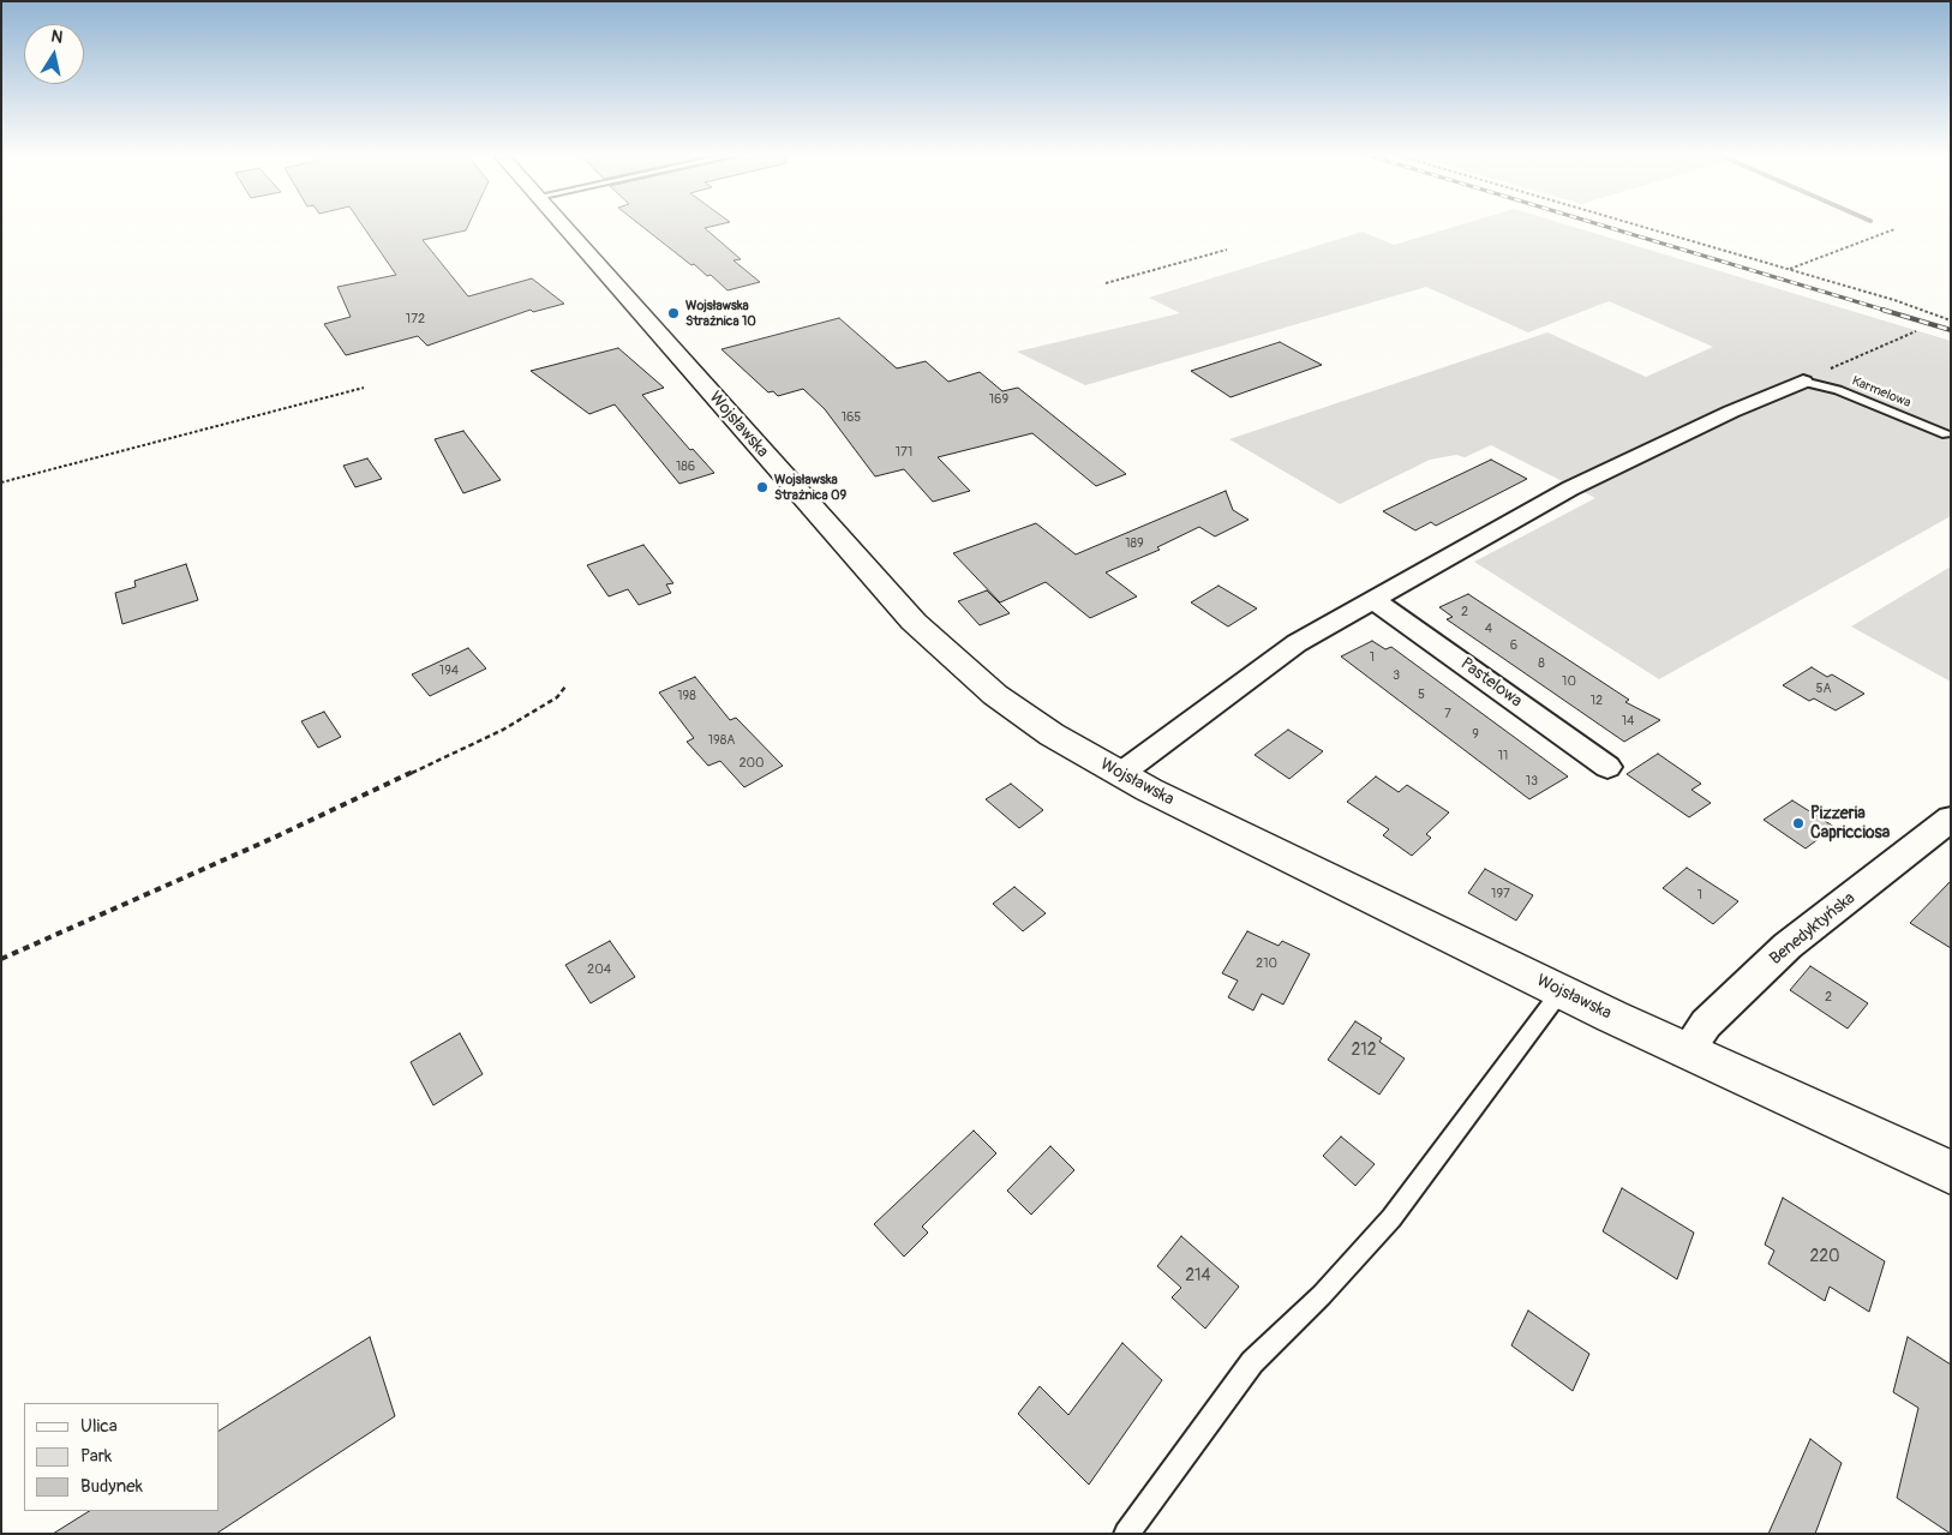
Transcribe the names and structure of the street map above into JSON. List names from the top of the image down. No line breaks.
{"streets":{"street":["Wojsławska","Pastelowa","Benedyktyńska"],"lane":["Karmelowa"]},"crossings":[["Wojsławska","Benedyktyńska"]],"places":["Wojsławska Strażnica 10","Wojsławska Strażnica 09","Pizzeria Capricciosa"],"house_numbers":["172","169","165","171","186","189","2","4","6","1","8","194","3","10","5A","5","198","12","7","14","9","198A","11","200","13","197","1","210","204","2","212","220","214"],"legend":["Ulica","Park","Budynek"],"north":"top"}
